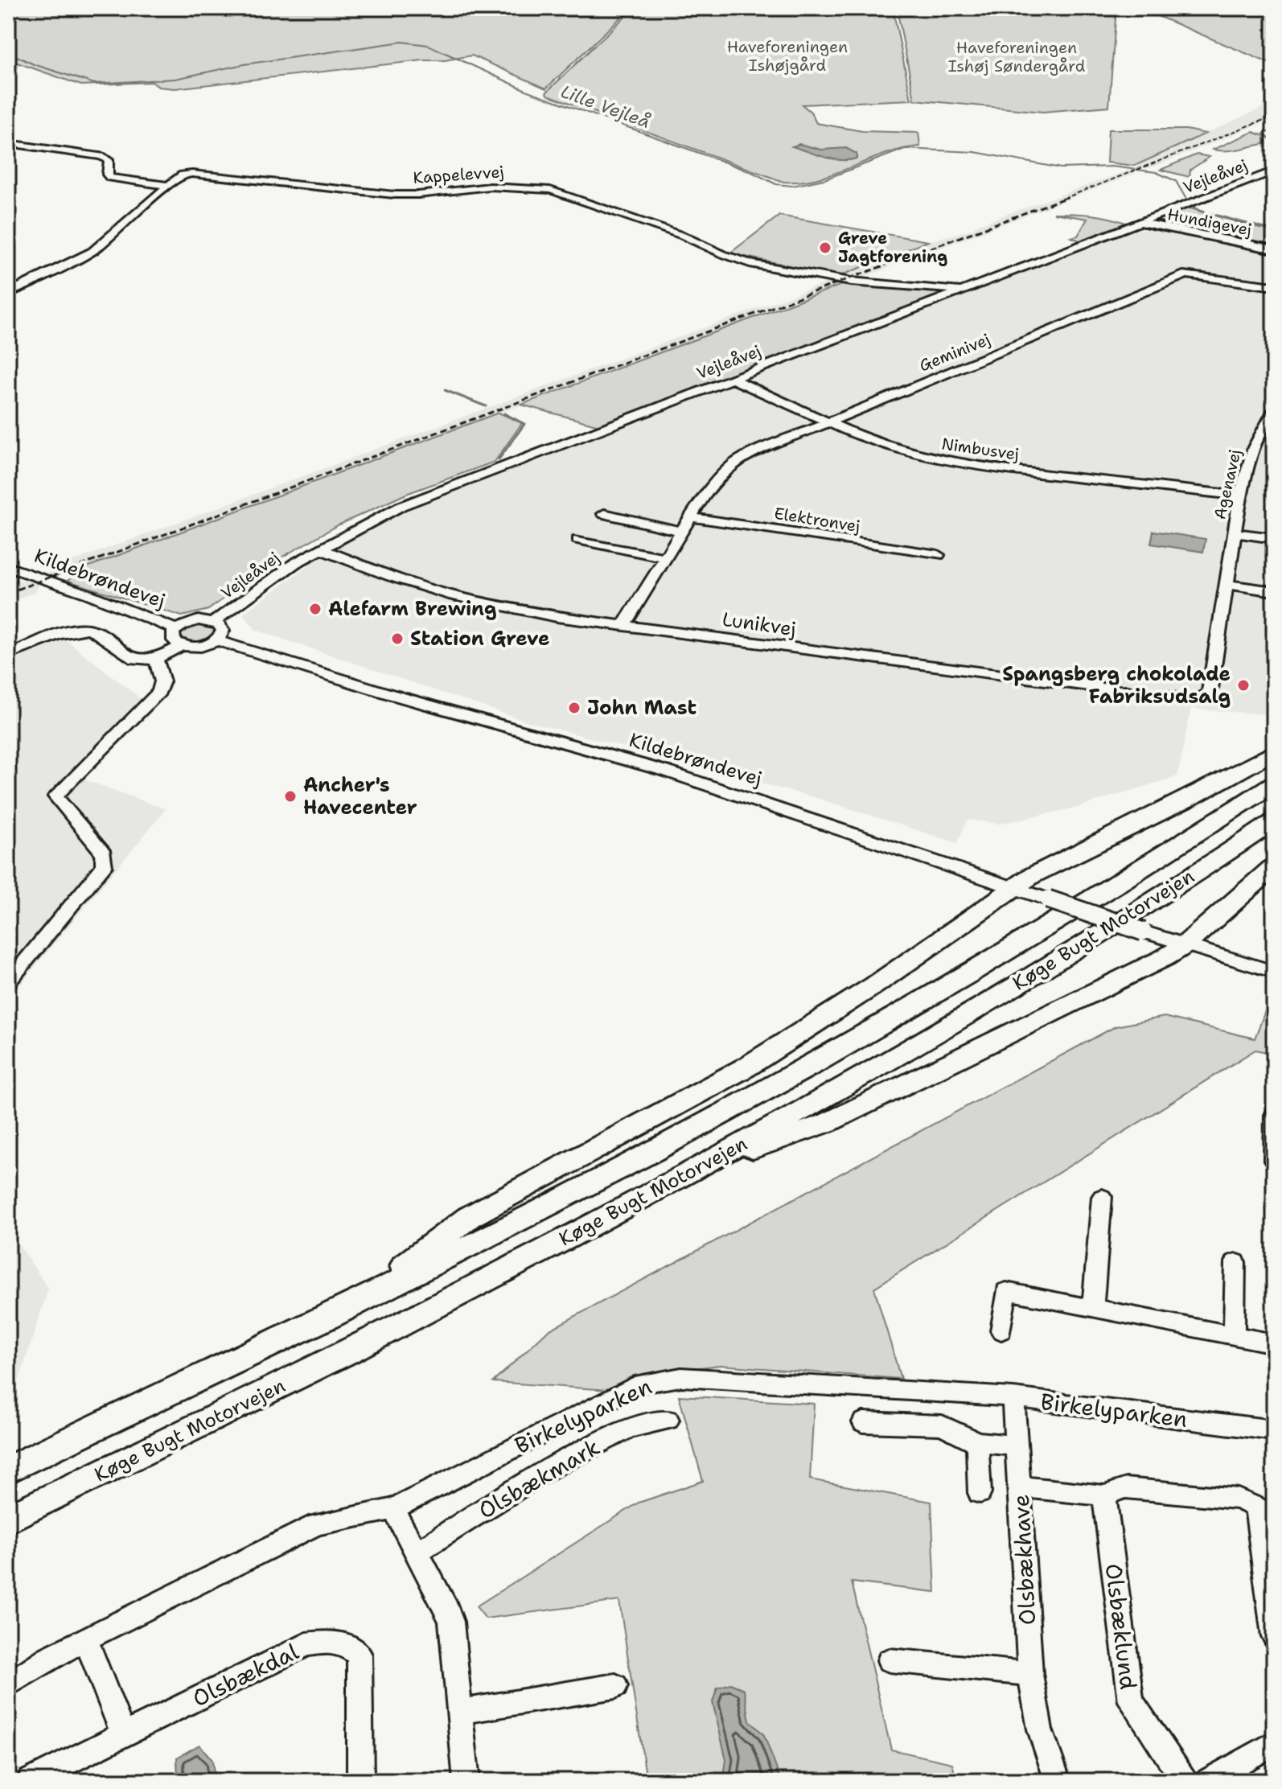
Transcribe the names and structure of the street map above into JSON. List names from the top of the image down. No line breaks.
{"streets":{"highway":["Køge Bugt Motorvejen"],"street":["Kappelevvej","Vejleåvej","Hundigevej","Geminivej","Nimbusvej","Agenavej","Elektronvej","Kildebrøndevej","Lunikvej","Birkelyparken","Olsbækmark","Olsbækhave","Olsbæklund","Olsbækdal"]},"crossings":[["Kappelevvej","Vejleåvej"],["Vejleåvej","Hundigevej"],["Vejleåvej","Nimbusvej"],["Vejleåvej","Lunikvej"],["Geminivej","Nimbusvej"],["Geminivej","Elektronvej"],["Geminivej","Lunikvej"],["Nimbusvej","Agenavej"],["Agenavej","Lunikvej"],["Birkelyparken","Olsbækhave"]],"water":["Lille Vejleå"],"parks":["Haveforeningen Ishøjgård","Haveforeningen Ishøj Søndergård"],"places":["Greve Jagtforening","Alefarm Brewing","Station Greve","Spangsberg chokolade Fabriksudsalg","John Mast","Ancher's Havecenter"]}
